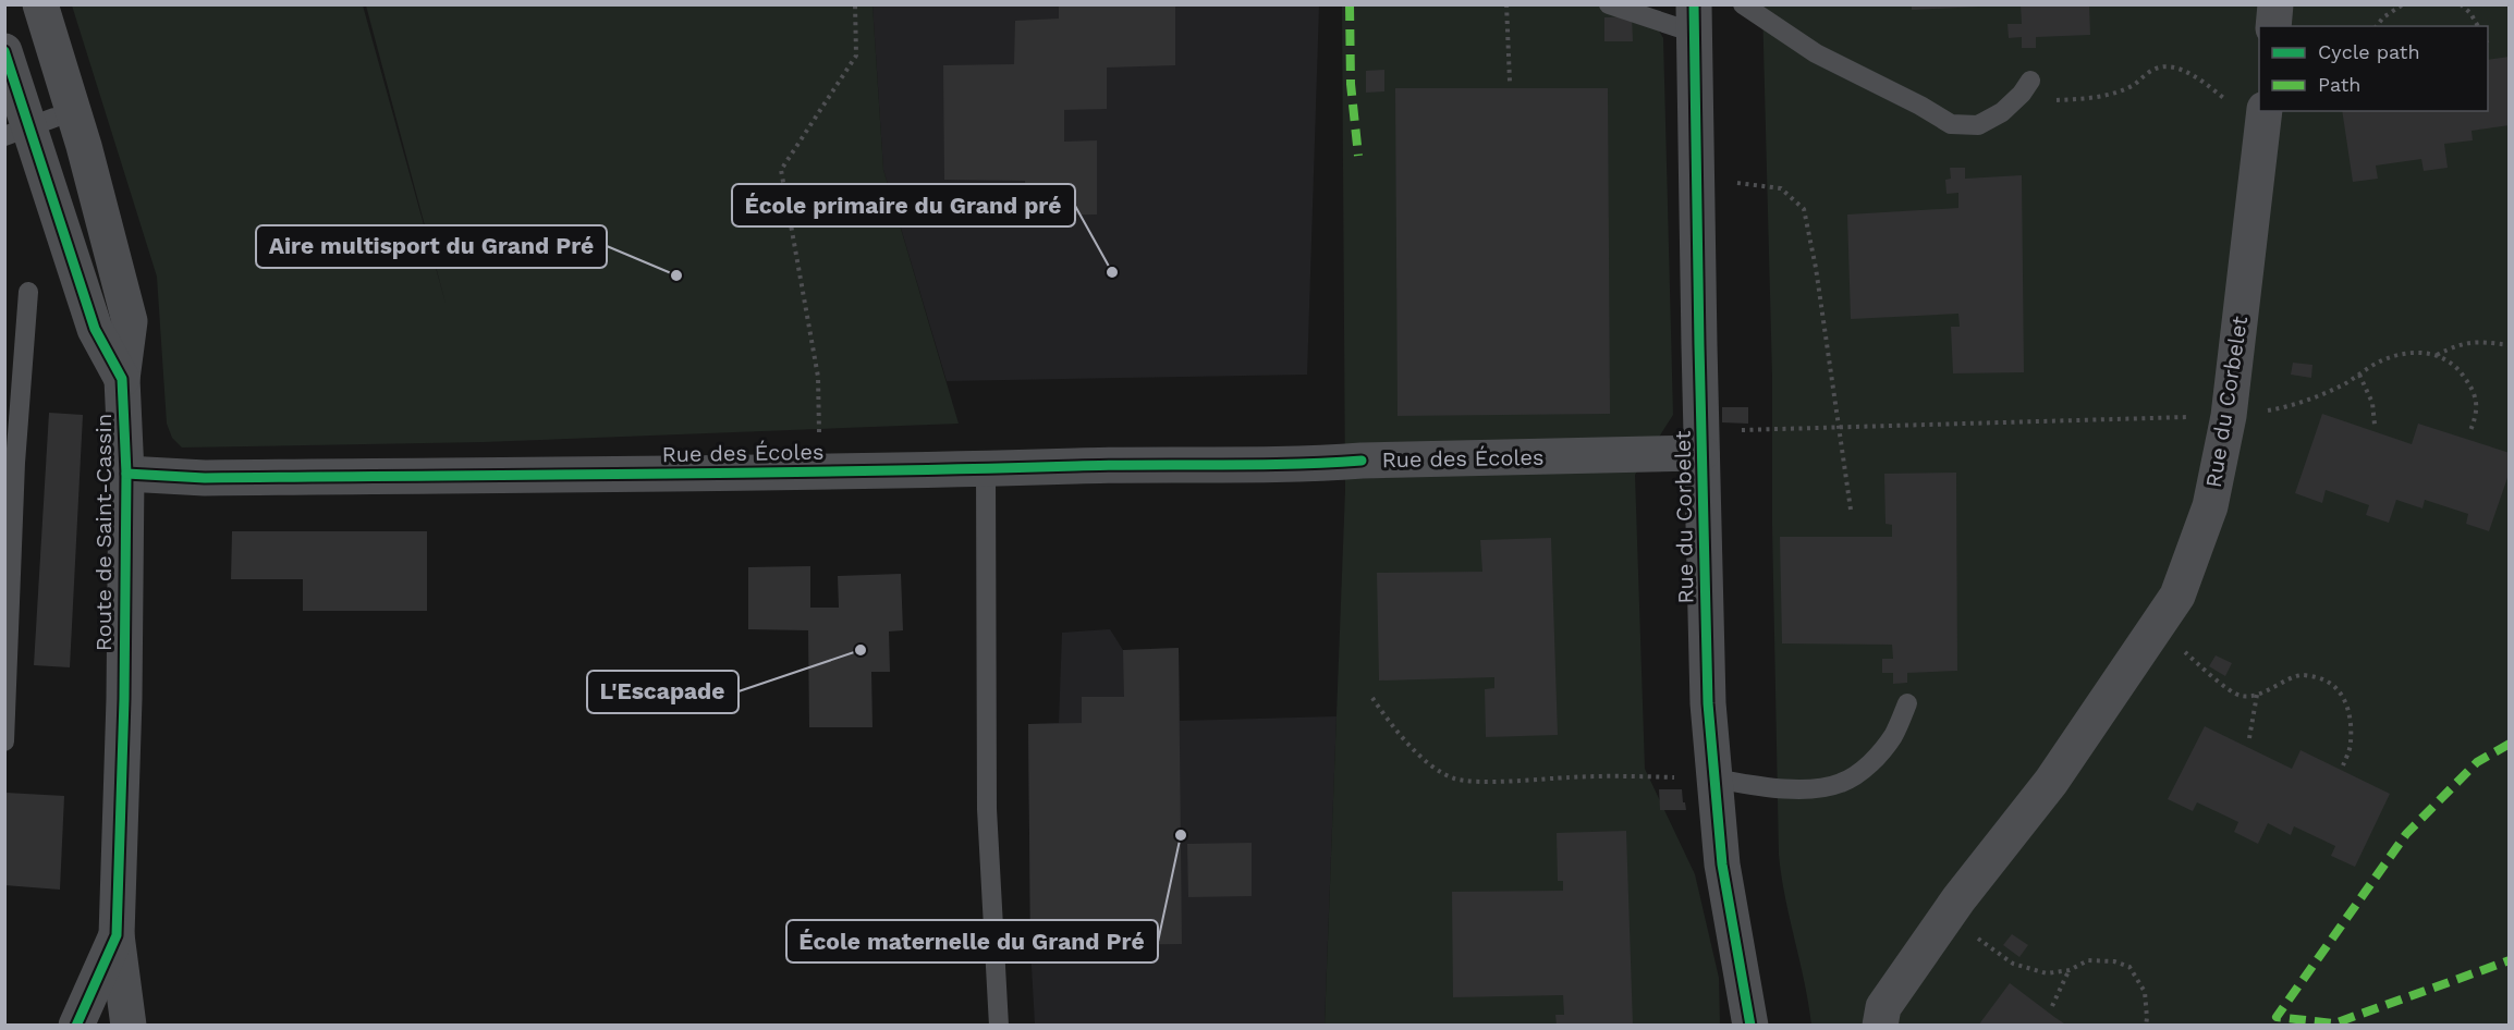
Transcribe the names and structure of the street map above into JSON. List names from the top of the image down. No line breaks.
{"streets":{"street":["Rue du Corbelet","Rue des Écoles","Route de Saint-Cassin"]},"crossings":[["Rue du Corbelet","Rue des Écoles"],["Rue des Écoles","Route de Saint-Cassin"]],"places":["École primaire du Grand pré","Aire multisport du Grand Pré","L'Escapade","École maternelle du Grand Pré"],"legend":["Cycle path","Path"]}
